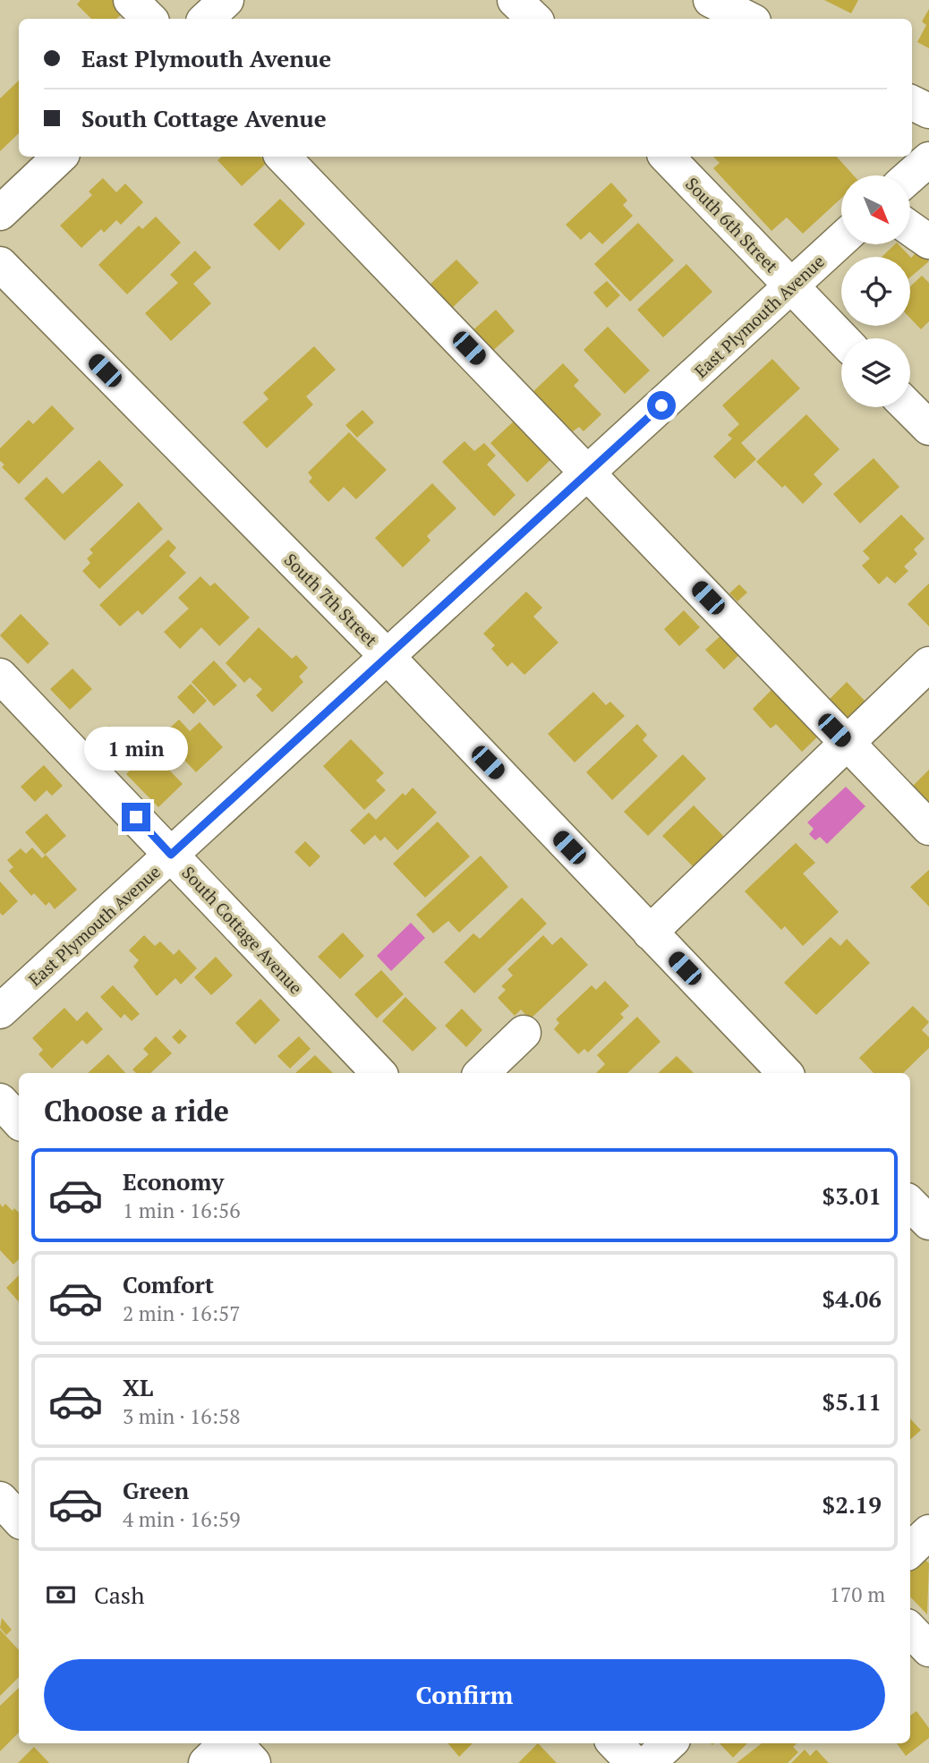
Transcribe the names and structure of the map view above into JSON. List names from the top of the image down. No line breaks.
{"streets":{"street":["South 6th Street","East Plymouth Avenue","South 7th Street","South Cottage Avenue"]},"crossings":[["South 6th Street","East Plymouth Avenue"],["East Plymouth Avenue","South 7th Street"],["East Plymouth Avenue","South Cottage Avenue"]],"north":"bottom right","page":{"banner":["East Plymouth Avenue","South Cottage Avenue"],"bubble":"1 min","heading":"Choose a ride","list":[{"name":"Economy","note":"1 min · 16:56","value":"$3.01"},{"name":"Comfort","note":"2 min · 16:57","value":"$4.06"},{"name":"XL","note":"3 min · 16:58","value":"$5.11"},{"name":"Green","note":"4 min · 16:59","value":"$2.19"}],"pay":["Cash","170 m"],"buttons":"Confirm"}}
